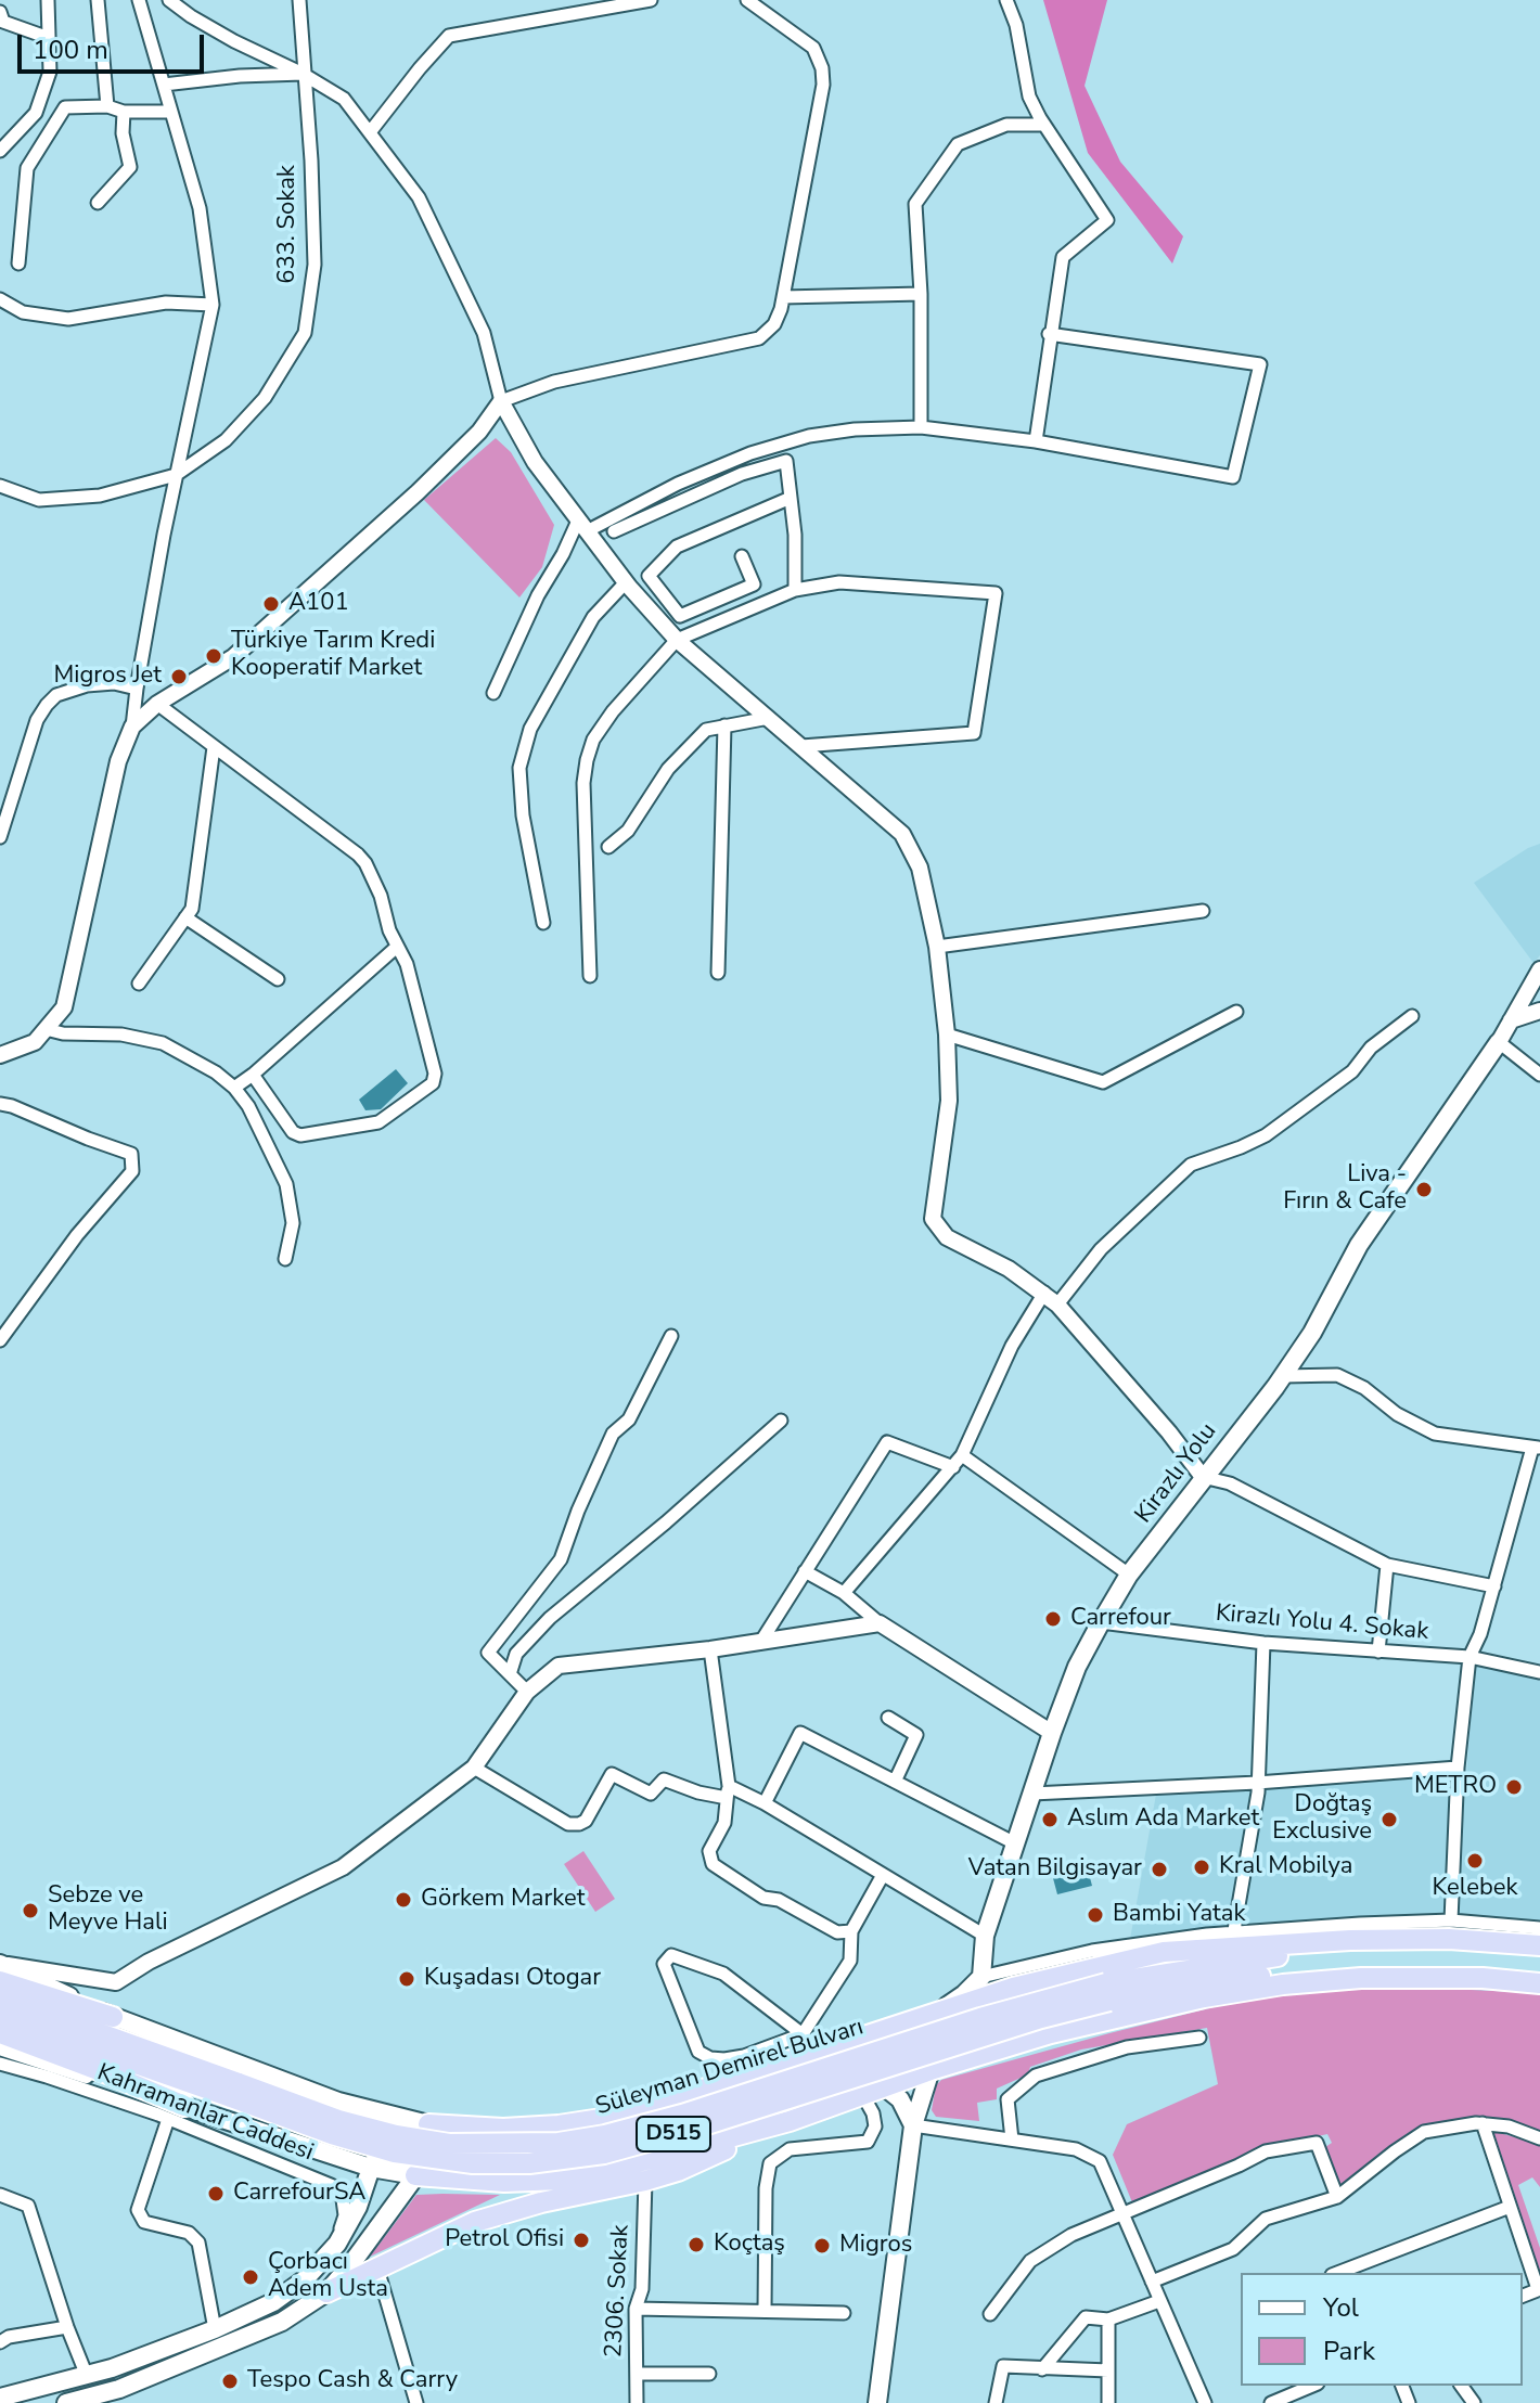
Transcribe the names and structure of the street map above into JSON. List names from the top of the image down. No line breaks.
{"streets":{"highway":["Süleyman Demirel Bulvarı","D515"],"main road":["Kirazlı Yolu"],"street":["633. Sokak","Kirazlı Yolu 4. Sokak","Kahramanlar Caddesi","2306. Sokak"]},"crossings":[["Kirazlı Yolu","Kirazlı Yolu 4. Sokak"]],"places":["A101","Türkiye Tarım Kredi Kooperatif Market","Migros Jet","Liva - Fırın & Cafe","Carrefour","METRO","Aslım Ada Market","Doğtaş Exclusive","Kelebek","Kral Mobilya","Vatan Bilgisayar","Görkem Market","Sebze ve Meyve Hali","Bambi Yatak","Kuşadası Otogar","CarrefourSA","Petrol Ofisi","Koçtaş","Migros","Çorbacı Adem Usta","Tespo Cash & Carry"],"legend":["Yol","Park"],"scale_bar":"100 m"}
